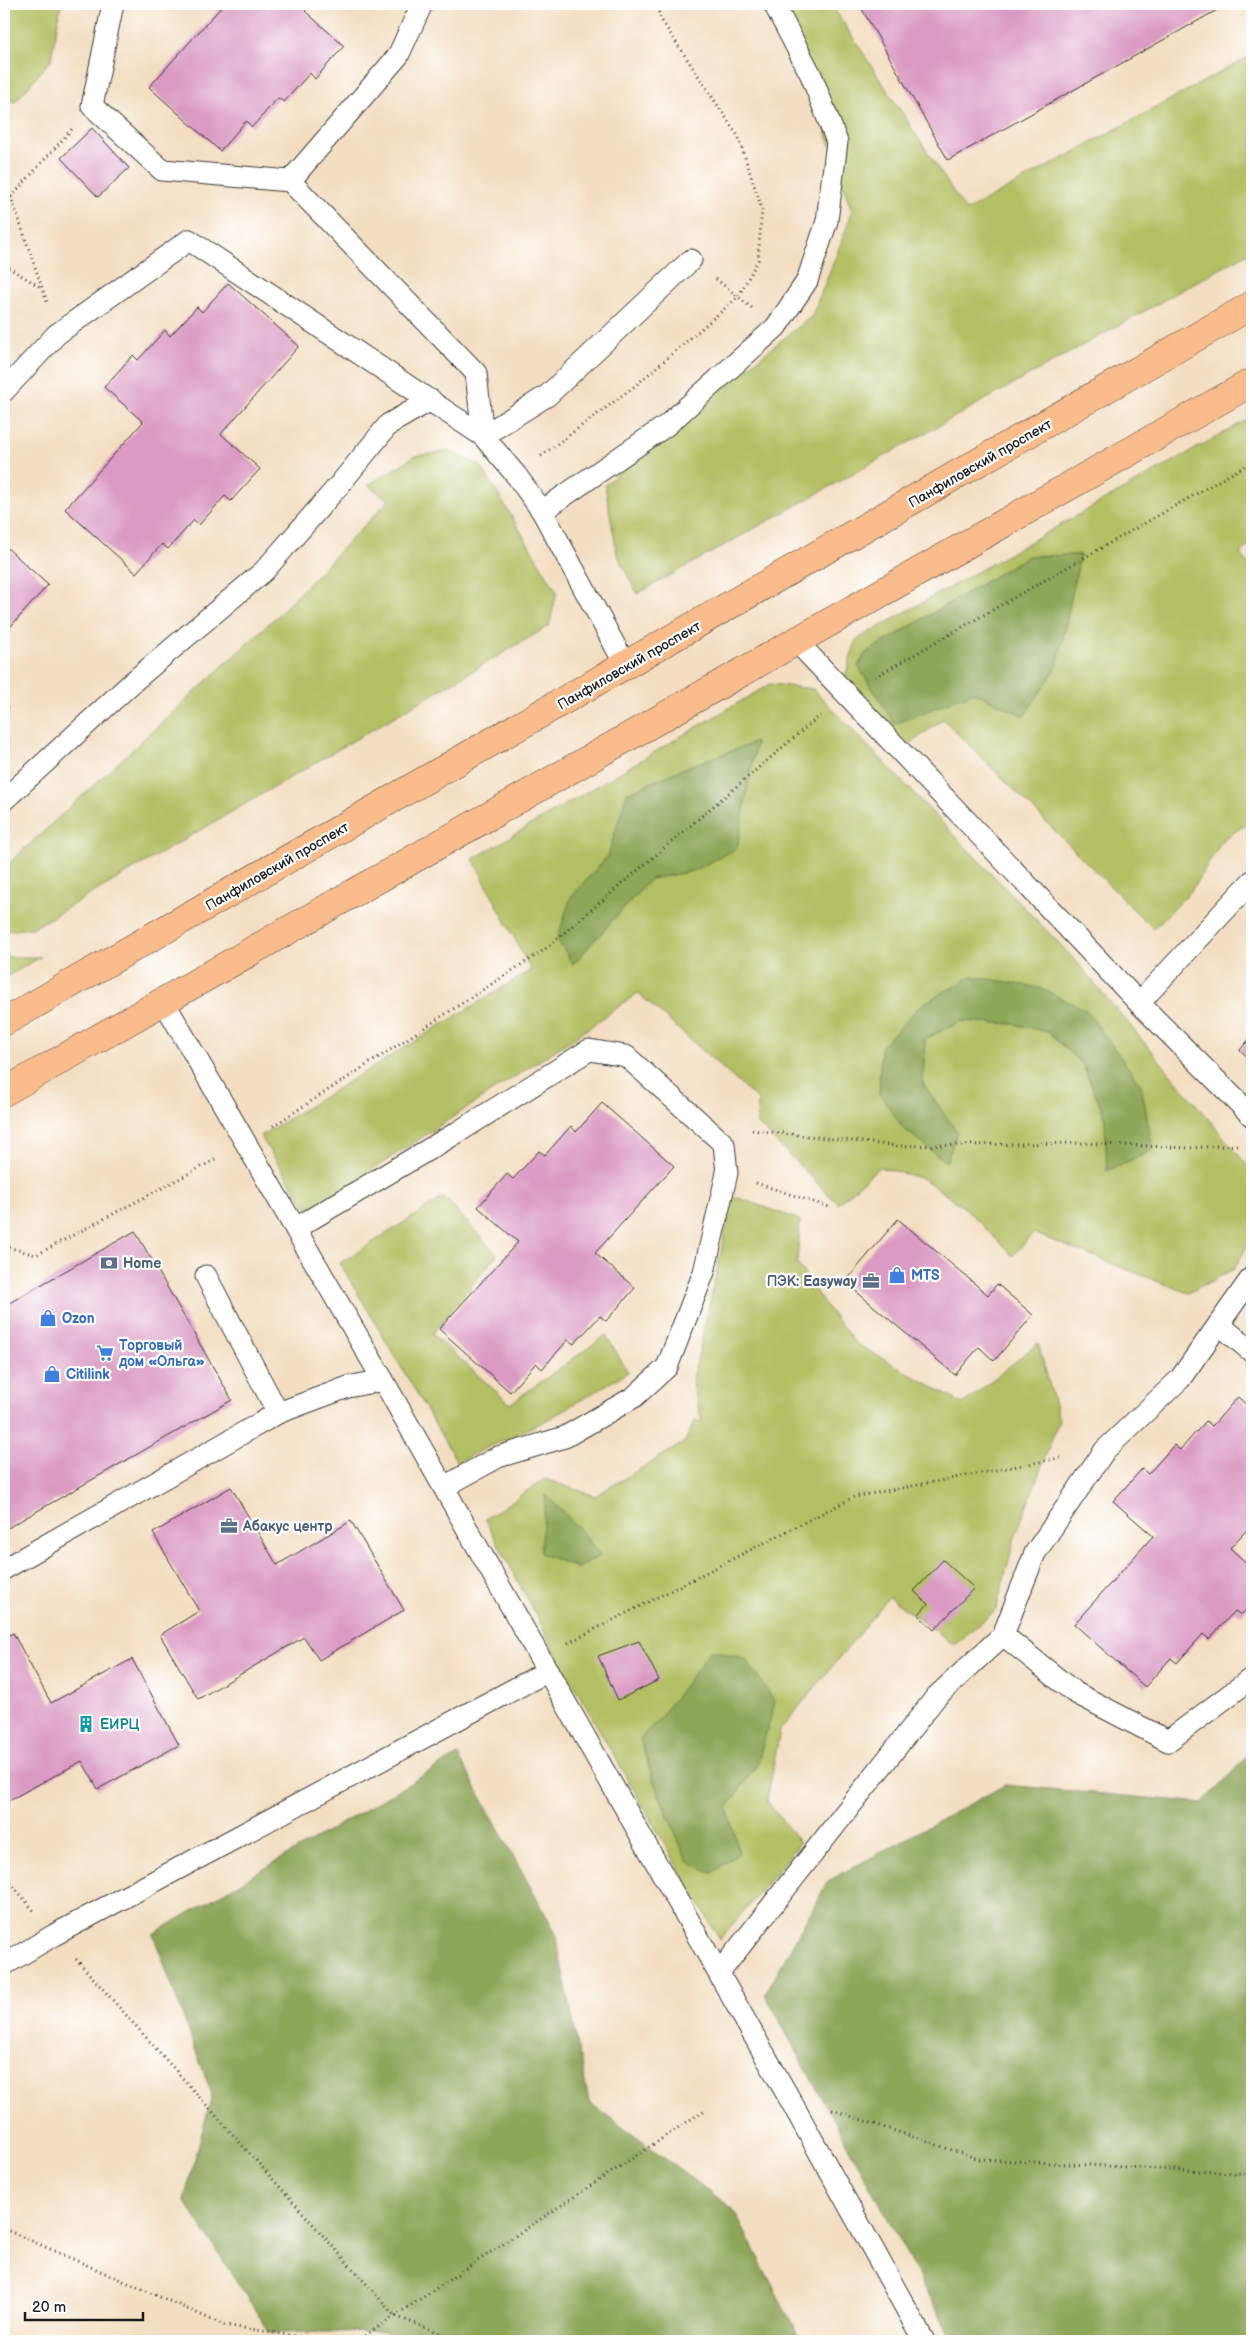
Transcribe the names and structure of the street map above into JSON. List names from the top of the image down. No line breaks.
{"streets":{"main road":["Панфиловский проспект"]},"places":{"bank":["Home"],"shop":["MTS","Ozon","Citilink"],"office":["ПЭК: Easyway","Абакус центр"],"supermarket":["Торговый дом «Ольга»"],"building":["ЕИРЦ"]},"scale_bar":"20 m"}
